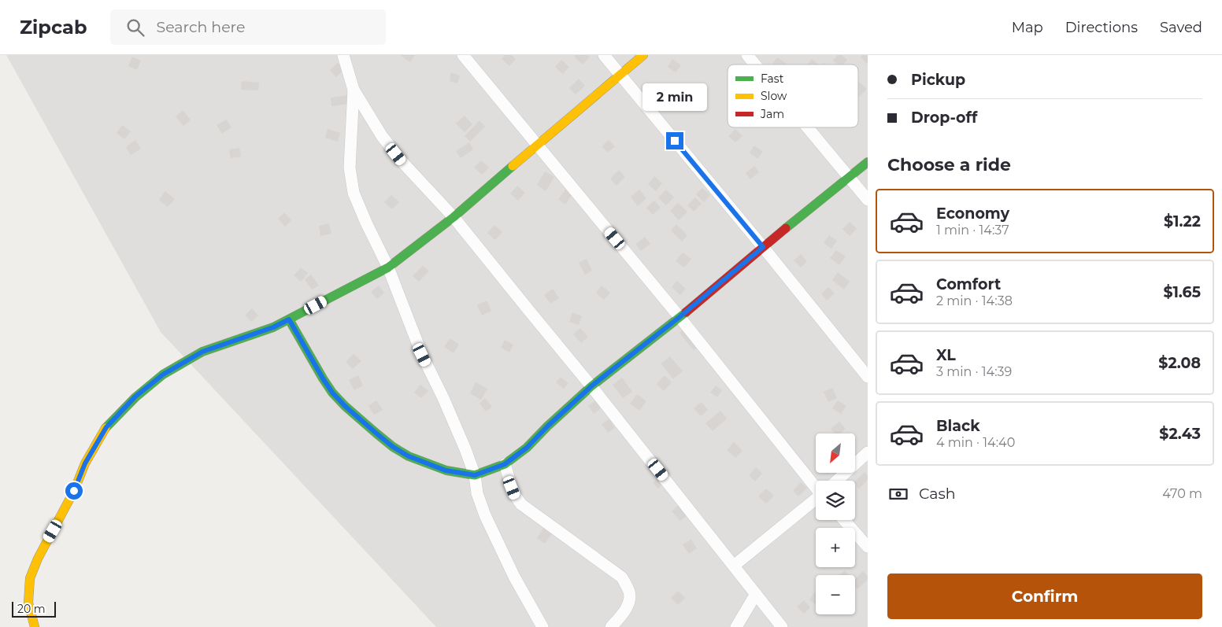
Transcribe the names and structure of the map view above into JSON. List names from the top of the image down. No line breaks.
{"legend":["Fast","Slow","Jam"],"scale_bar":"20 m","north":"bottom left","page":{"header":"Zipcab","search":"Search here","nav":["Map","Directions","Saved"],"banner":["Pickup","Drop-off"],"bubble":"2 min","heading":"Choose a ride","list":[{"name":"Economy","note":"1 min · 14:37","value":"$1.22"},{"name":"Comfort","note":"2 min · 14:38","value":"$1.65"},{"name":"XL","note":"3 min · 14:39","value":"$2.08"},{"name":"Black","note":"4 min · 14:40","value":"$2.43"}],"map_buttons":["+","−"],"pay":["Cash","470 m"],"buttons":"Confirm","scale":"20 m"}}
